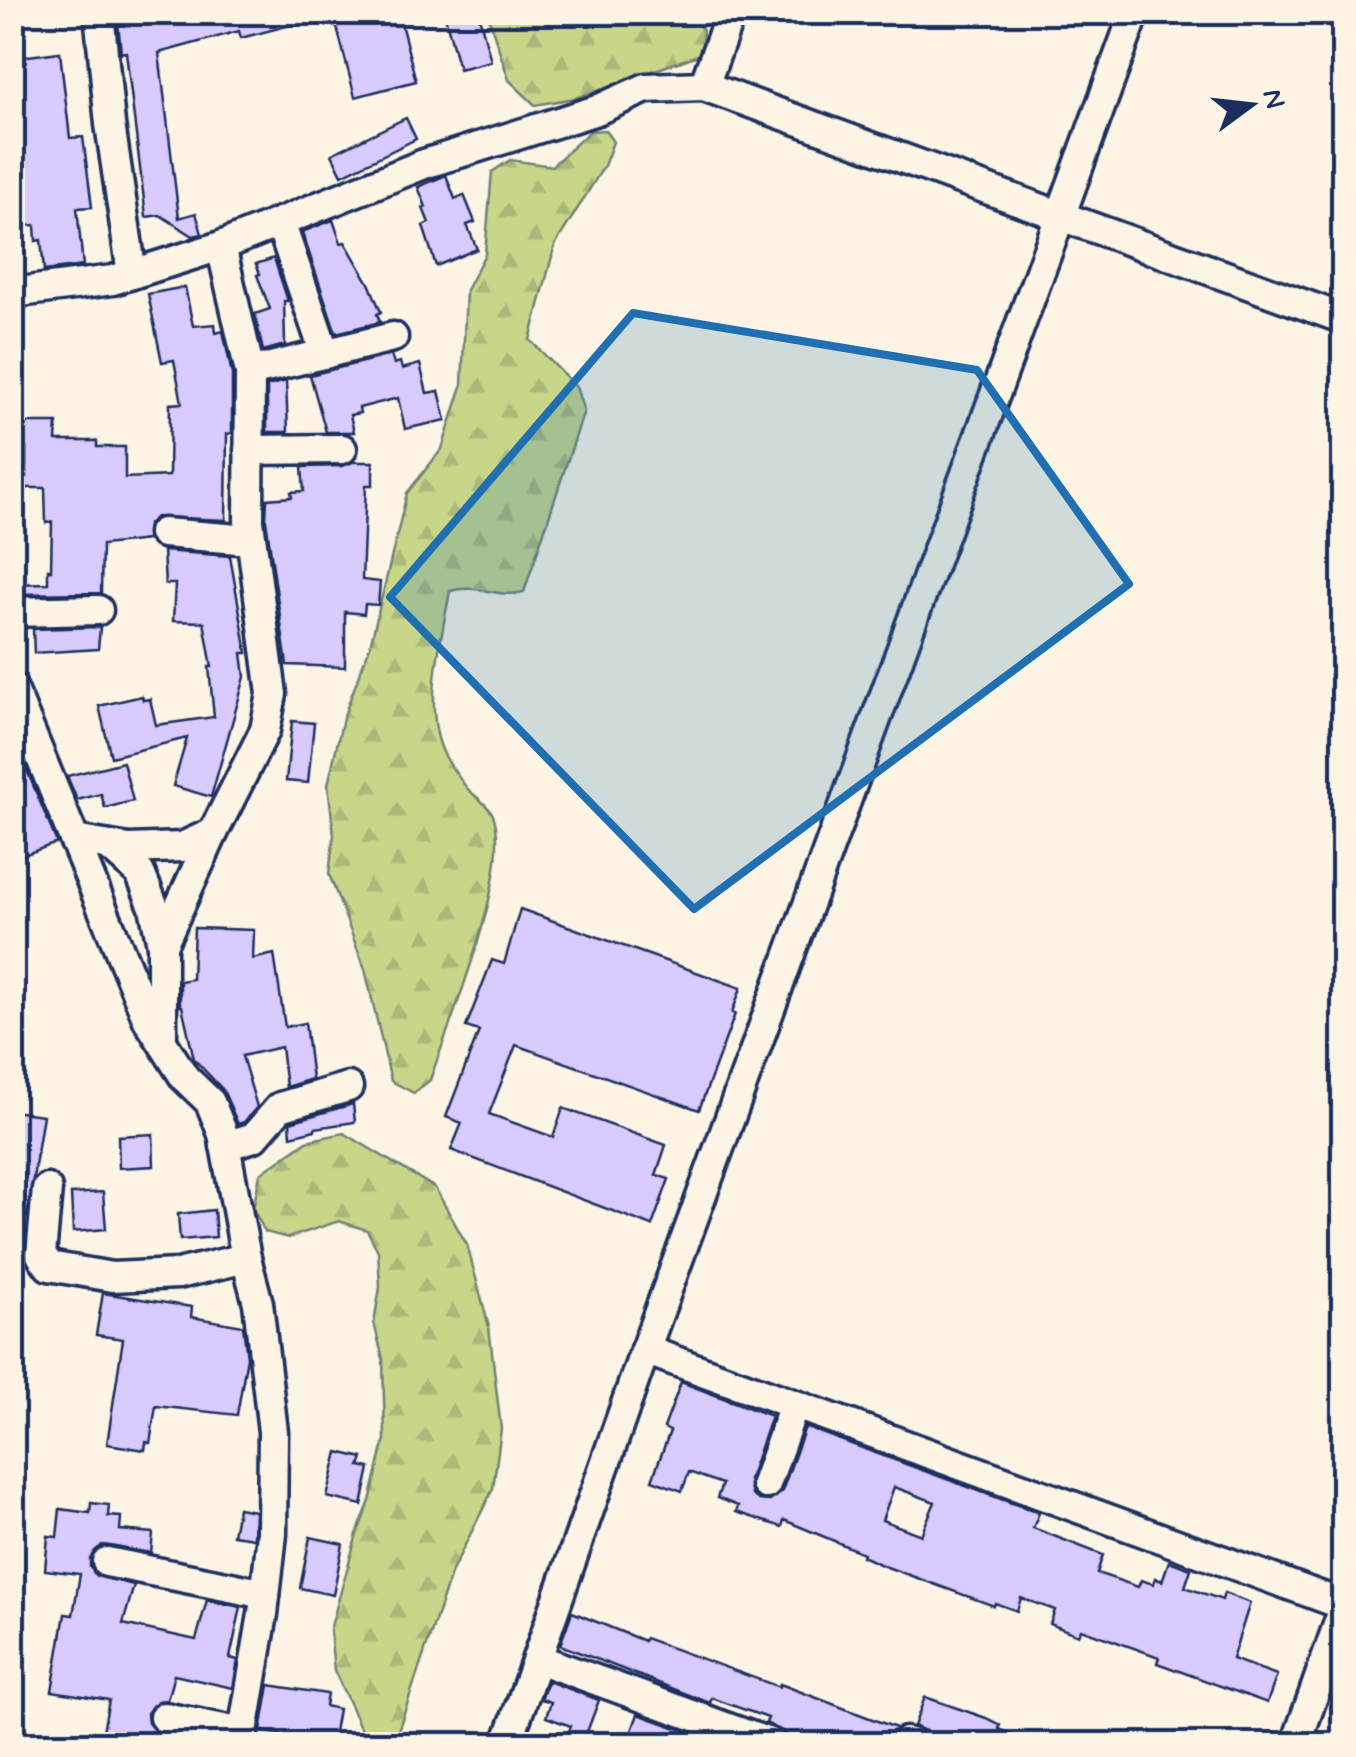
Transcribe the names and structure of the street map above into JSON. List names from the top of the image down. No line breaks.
{"north":"right"}
